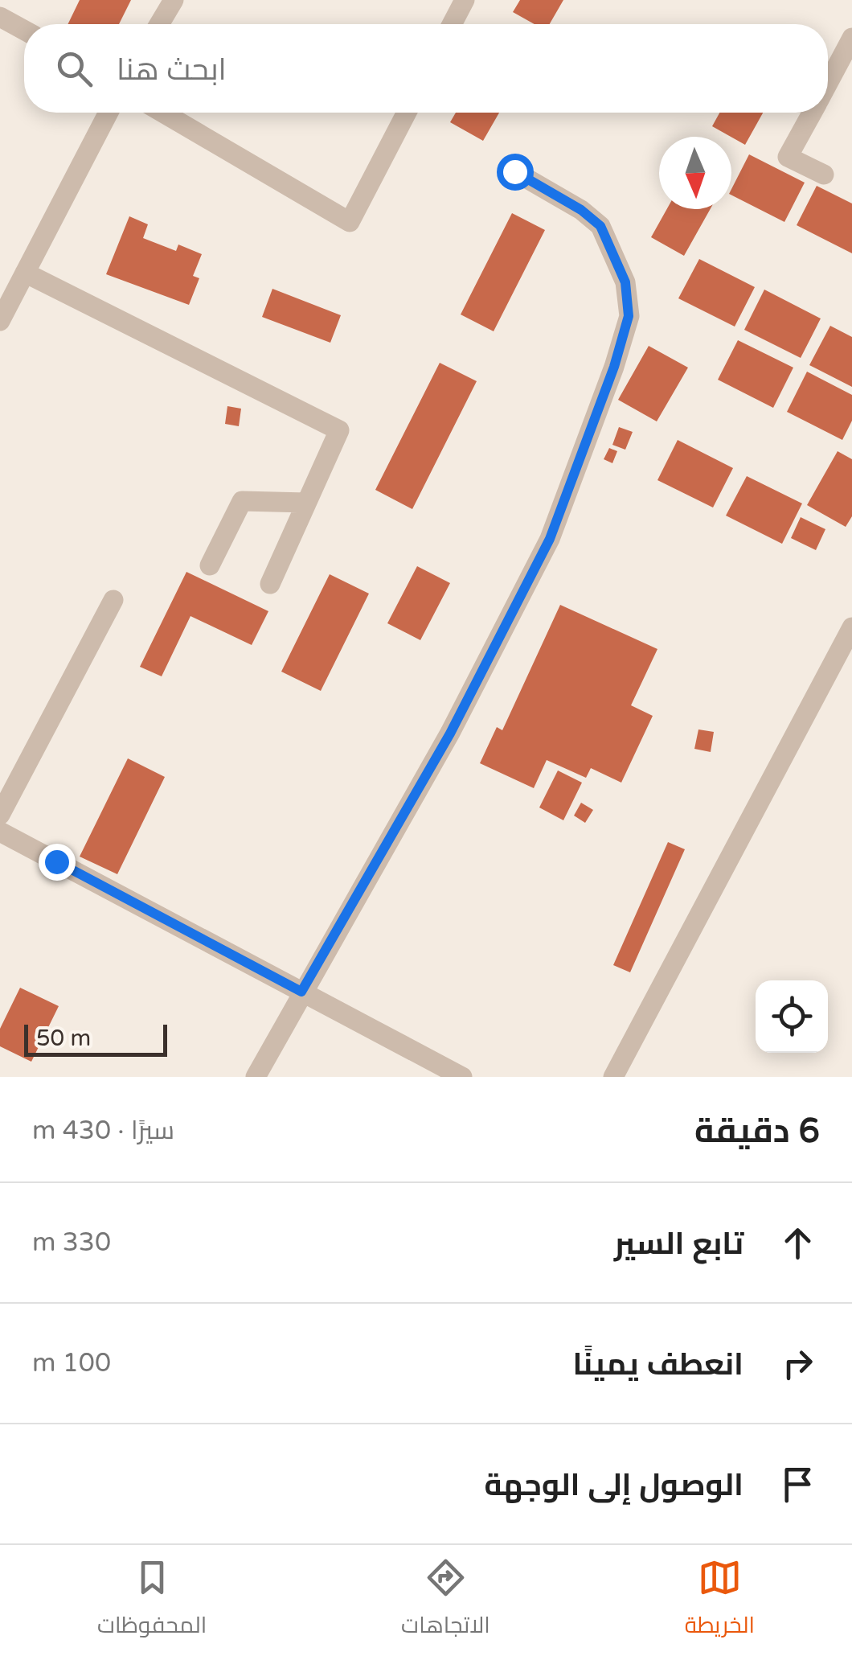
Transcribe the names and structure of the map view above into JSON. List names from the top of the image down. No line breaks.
{"scale_bar":"50 m","north":"bottom","page":{"search":"ابحث هنا","scale":"50 m","heading":["6 دقيقة","سيرًا · 430 m"],"list":[["تابع السير","330 m"],["انعطف يمينًا","100 m"],"الوصول إلى الوجهة"],"nav":["الخريطة","الاتجاهات","المحفوظات"]}}
